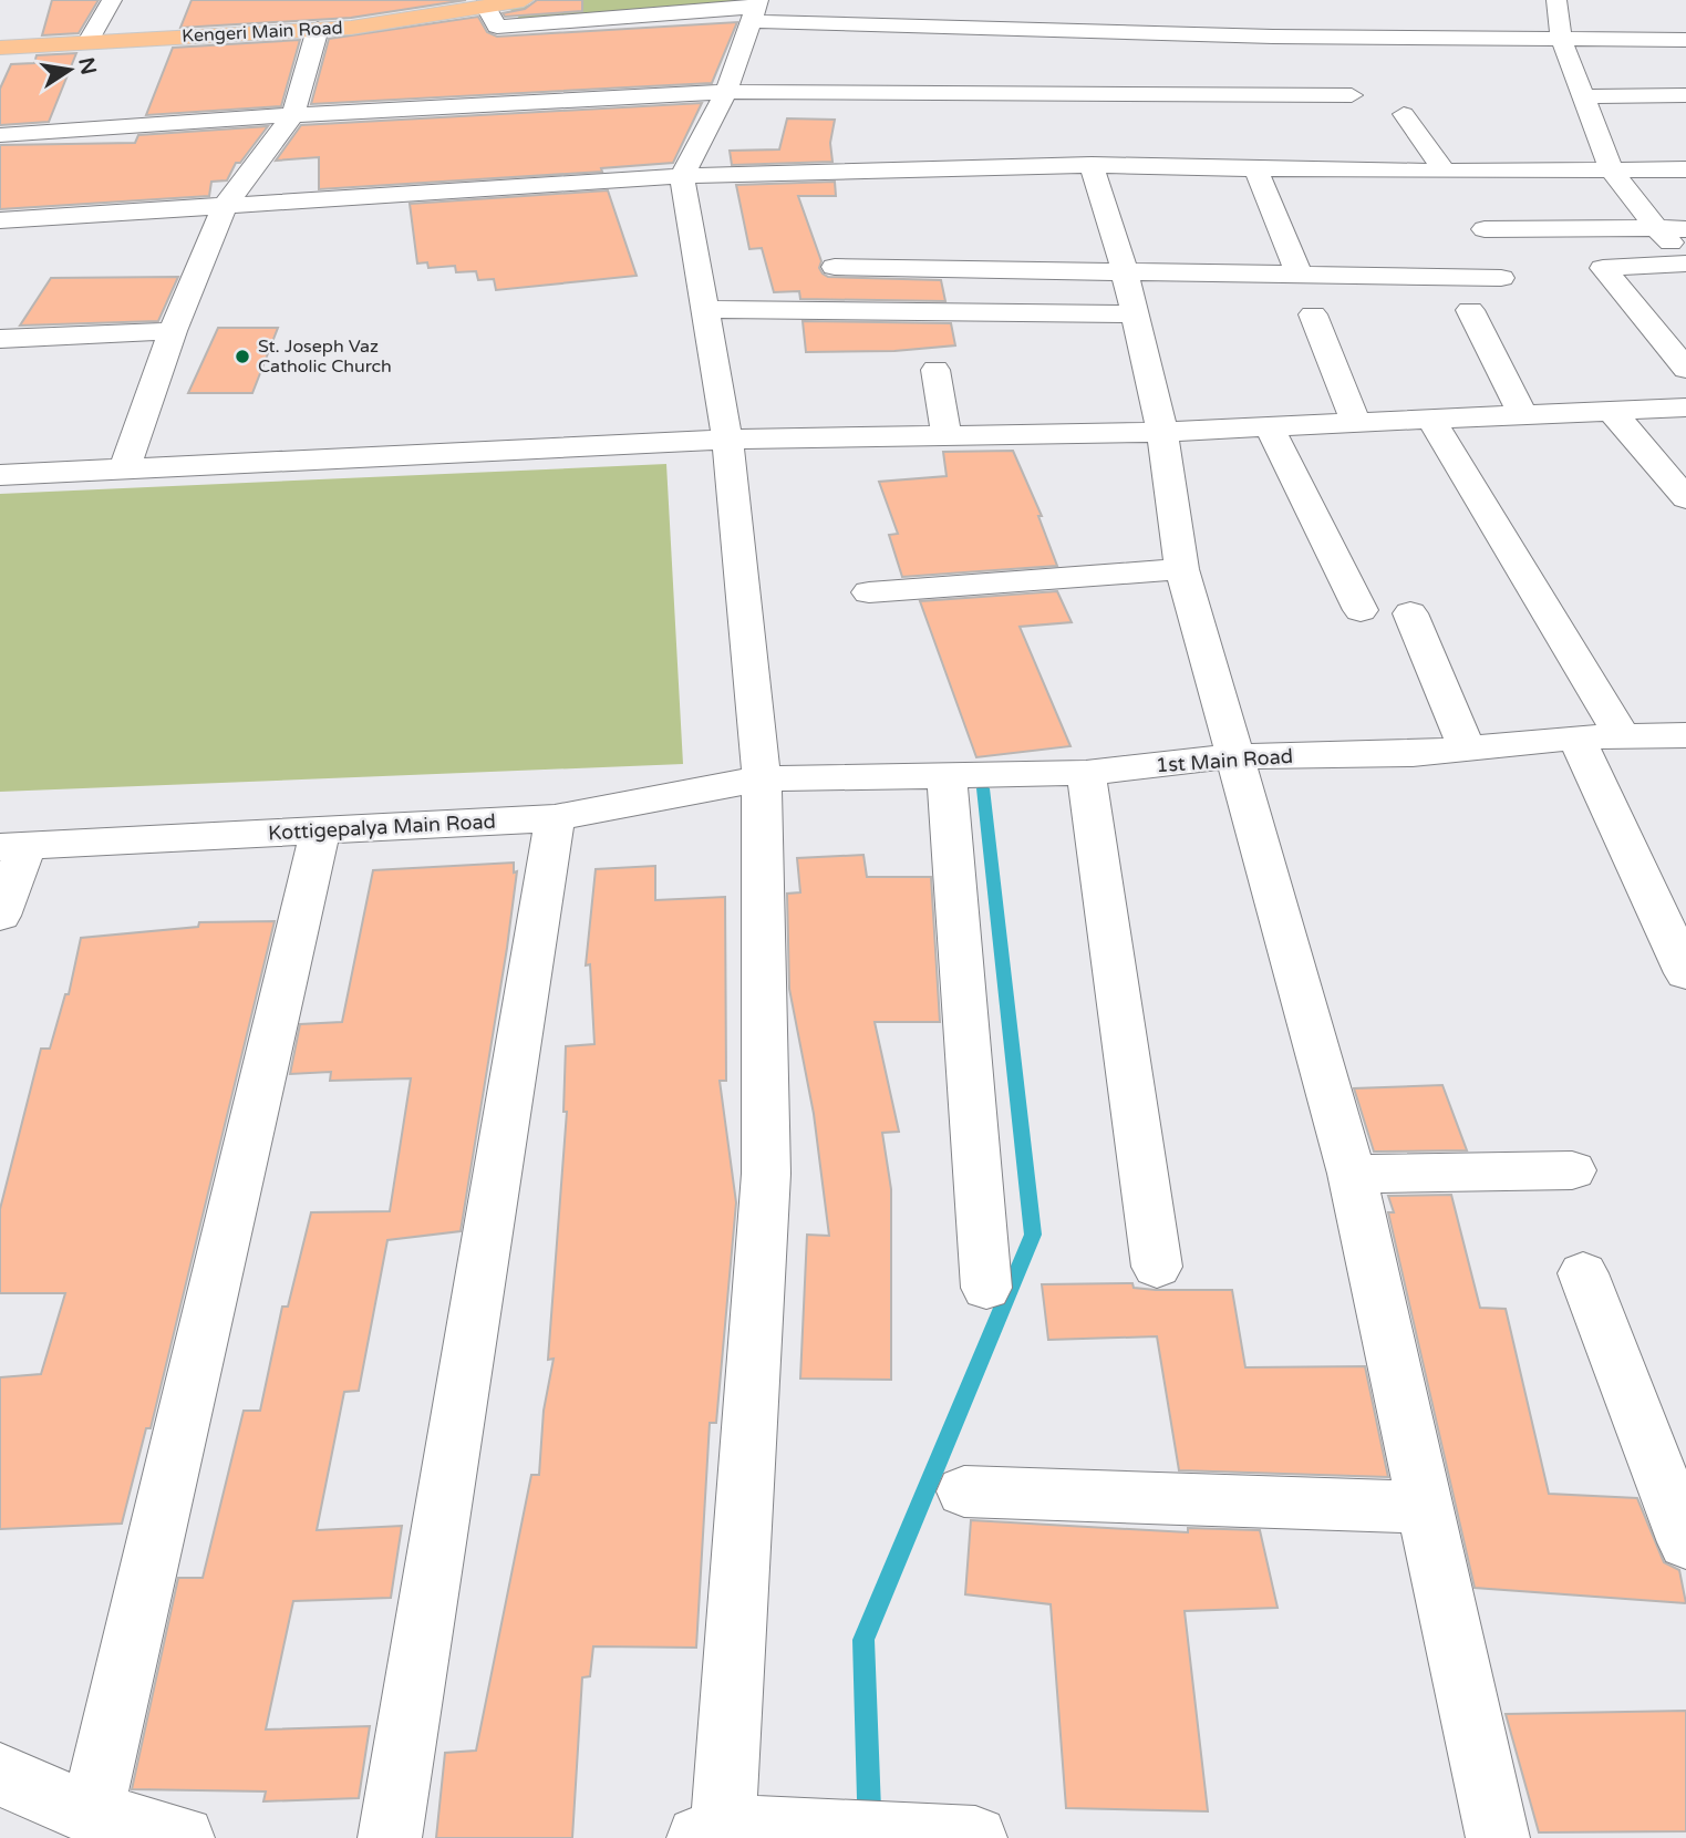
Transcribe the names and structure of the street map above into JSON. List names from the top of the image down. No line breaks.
{"streets":{"main road":["Kengeri Main Road"],"street":["1st Main Road","Kottigepalya Main Road"]},"crossings":[["1st Main Road","Kottigepalya Main Road"]],"places":["St. Joseph Vaz Catholic Church"],"north":"right"}
